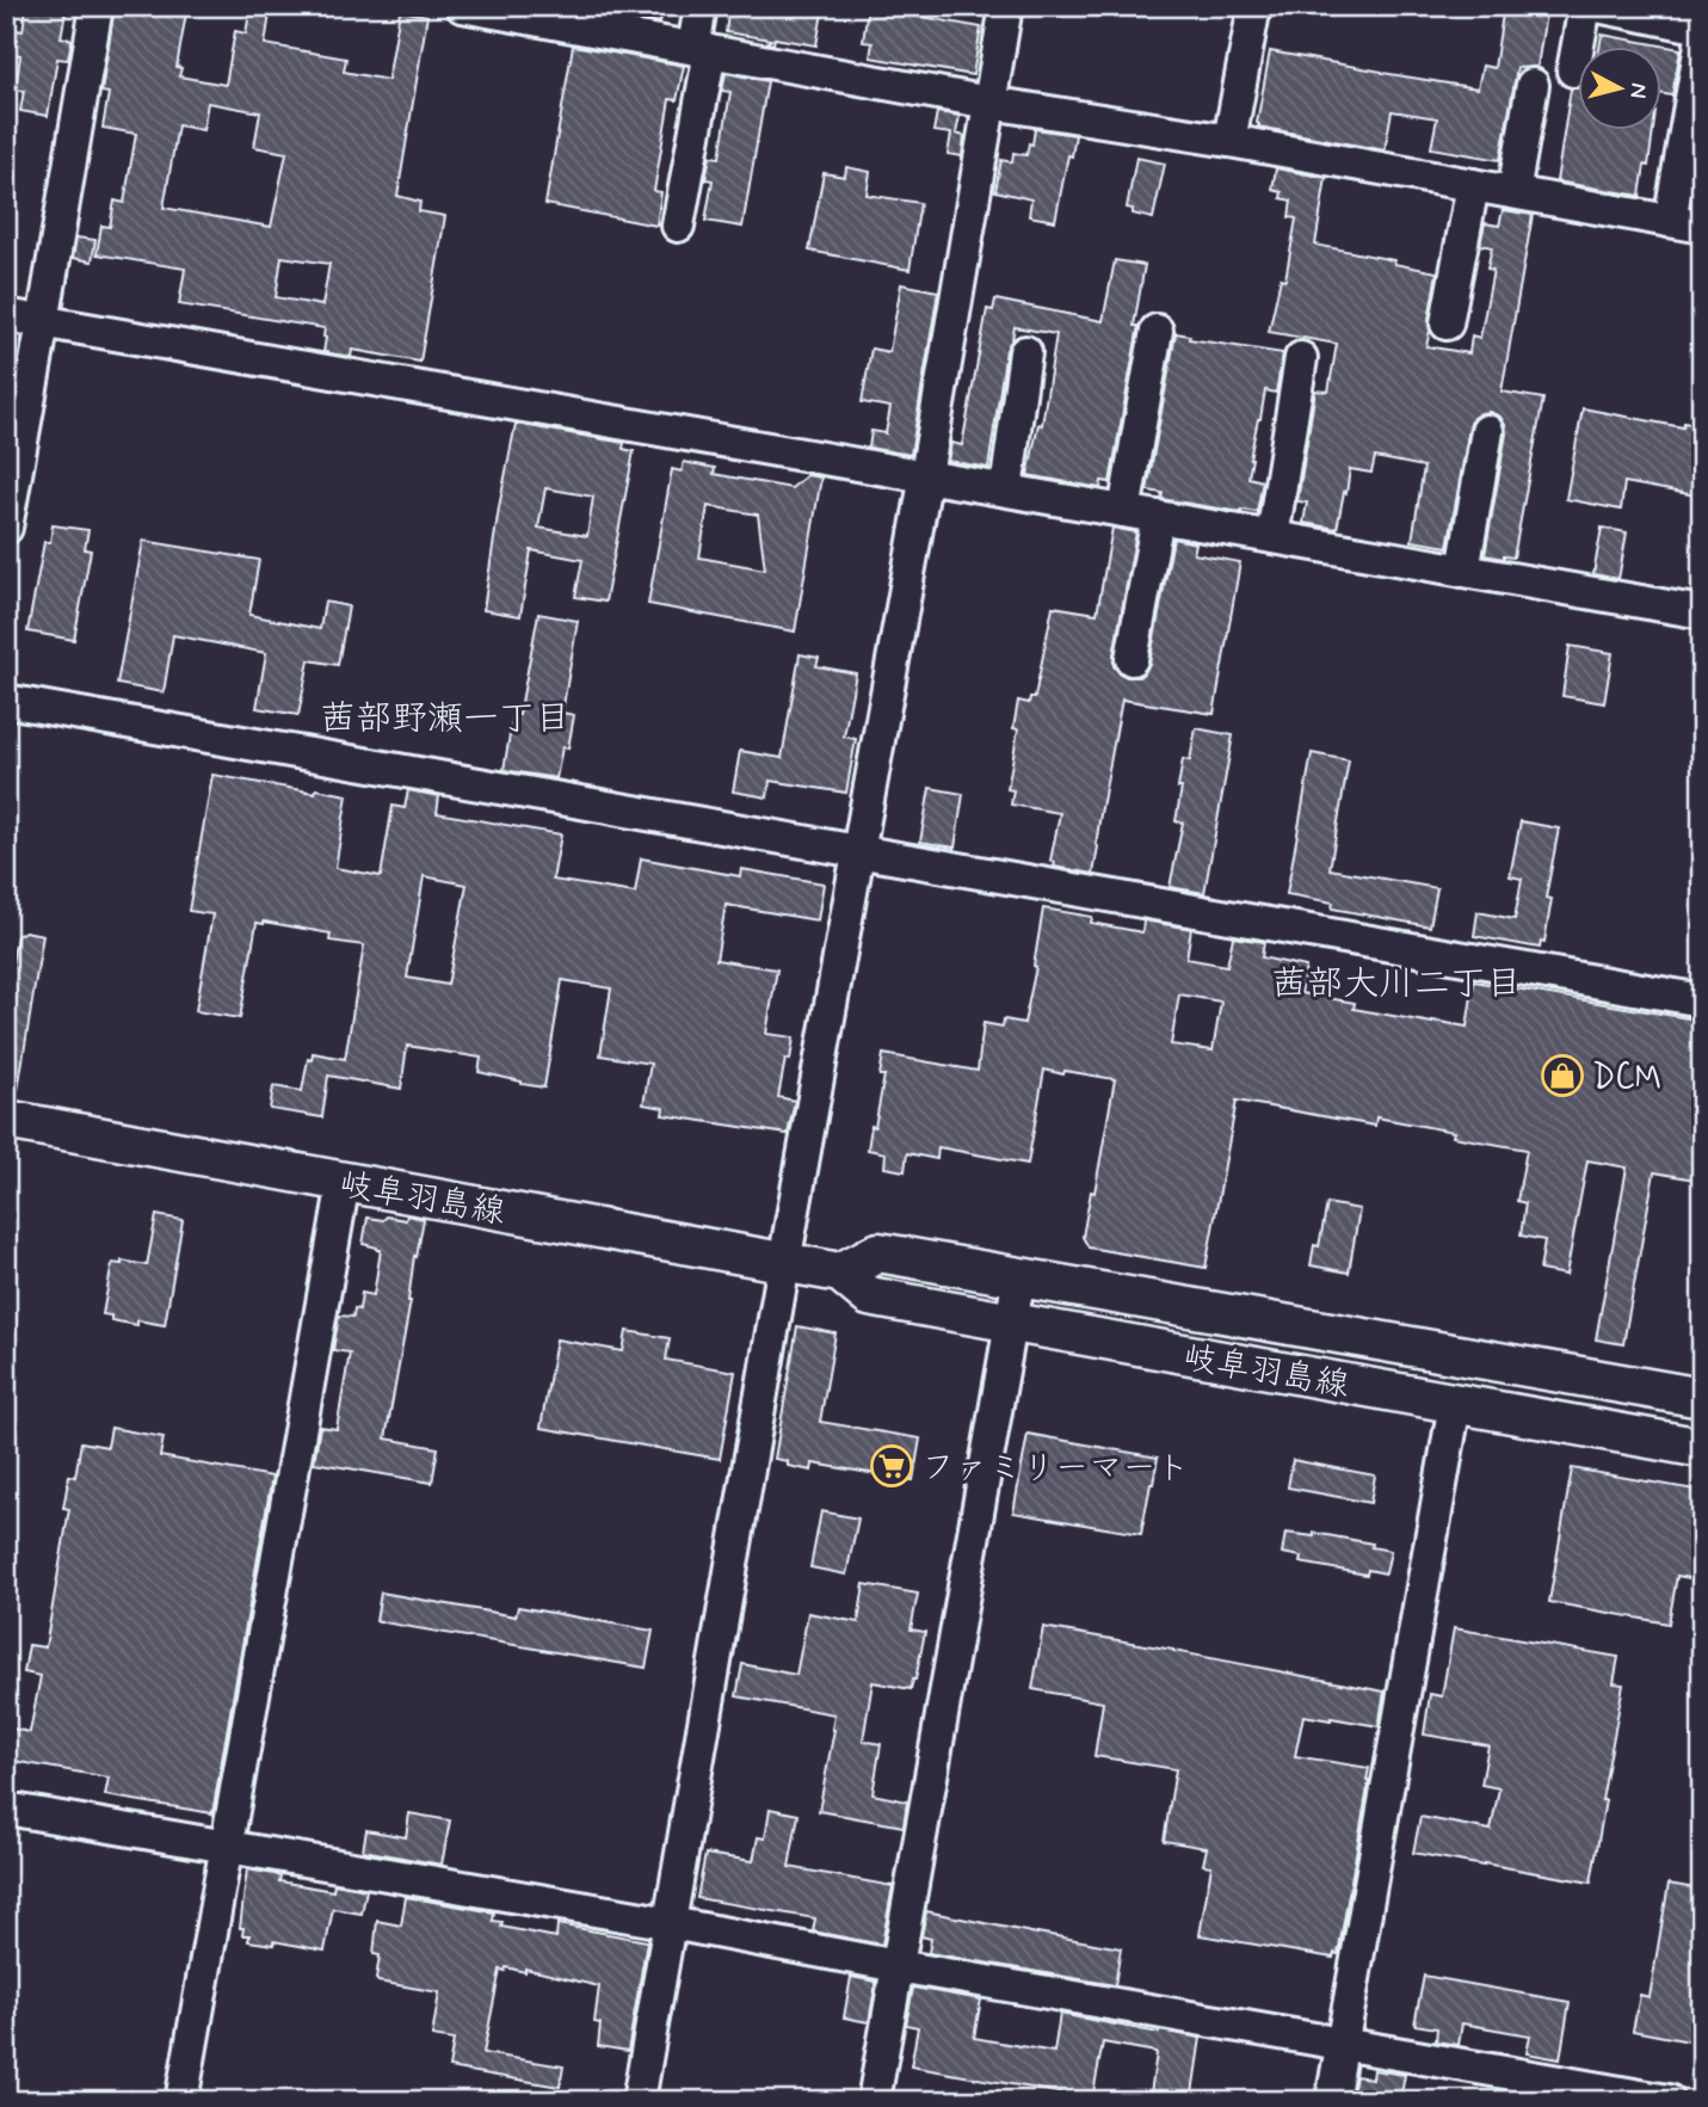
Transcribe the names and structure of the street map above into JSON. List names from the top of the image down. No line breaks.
{"streets":{"main road":["岐阜羽島線"]},"districts":["茜部野瀬一丁目","茜部大川二丁目"],"places":{"shop":["DCM"],"supermarket":["ファミリーマート"]},"north":"right"}
